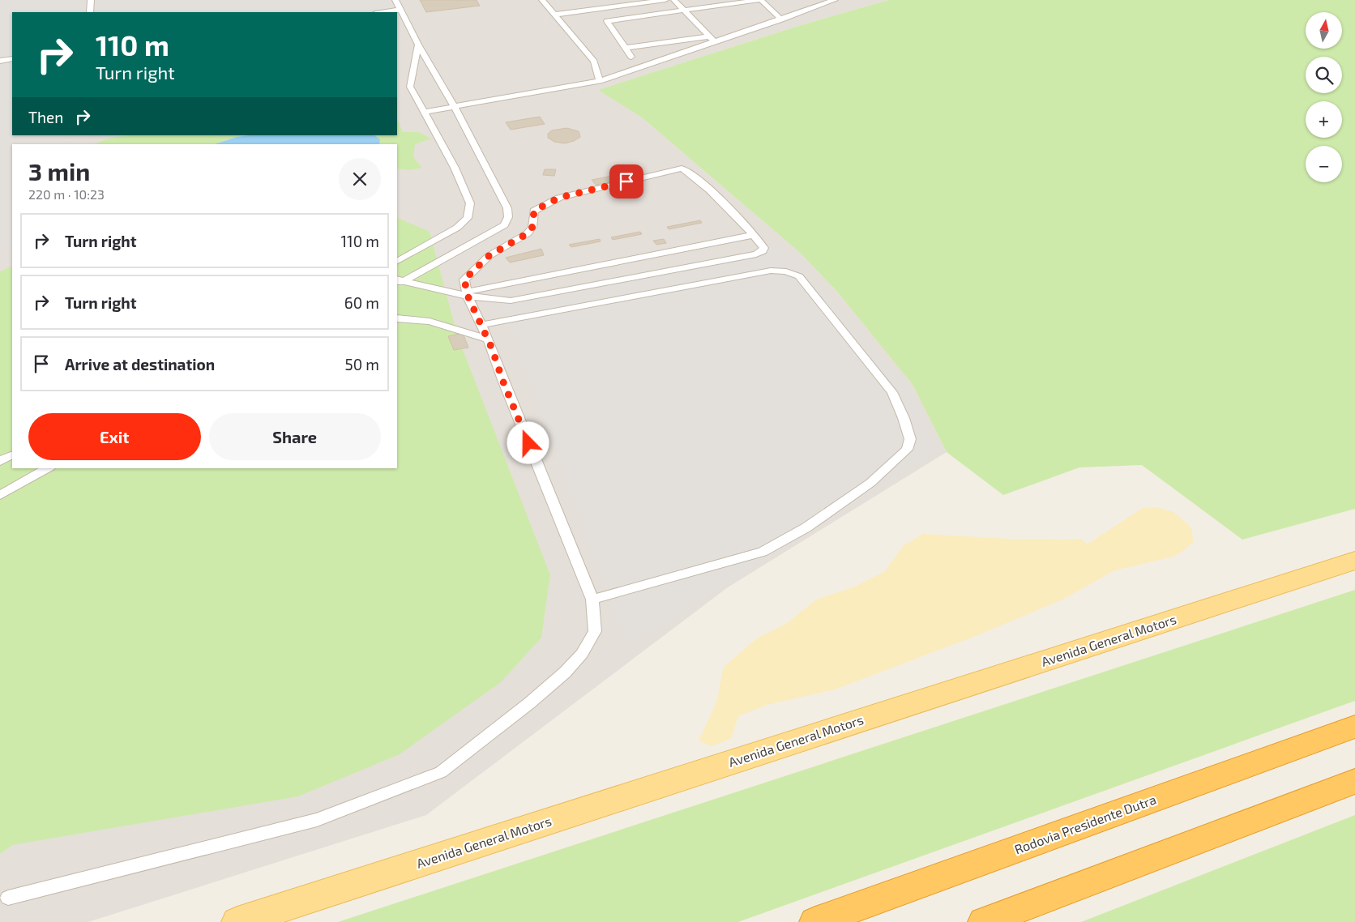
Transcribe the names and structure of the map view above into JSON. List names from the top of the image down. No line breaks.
{"streets":{"highway":["Rodovia Presidente Dutra"],"main road":["Avenida General Motors"]},"north":"top","page":{"map_buttons":["+","−"],"turn":["110 m","Turn right"],"then":"Then","heading":["3 min","220 m · 10:23"],"list":[{"name":"Turn right","value":"110 m"},{"name":"Turn right","value":"60 m"},{"name":"Arrive at destination","value":"50 m"}],"buttons":["Exit","Share"]}}
